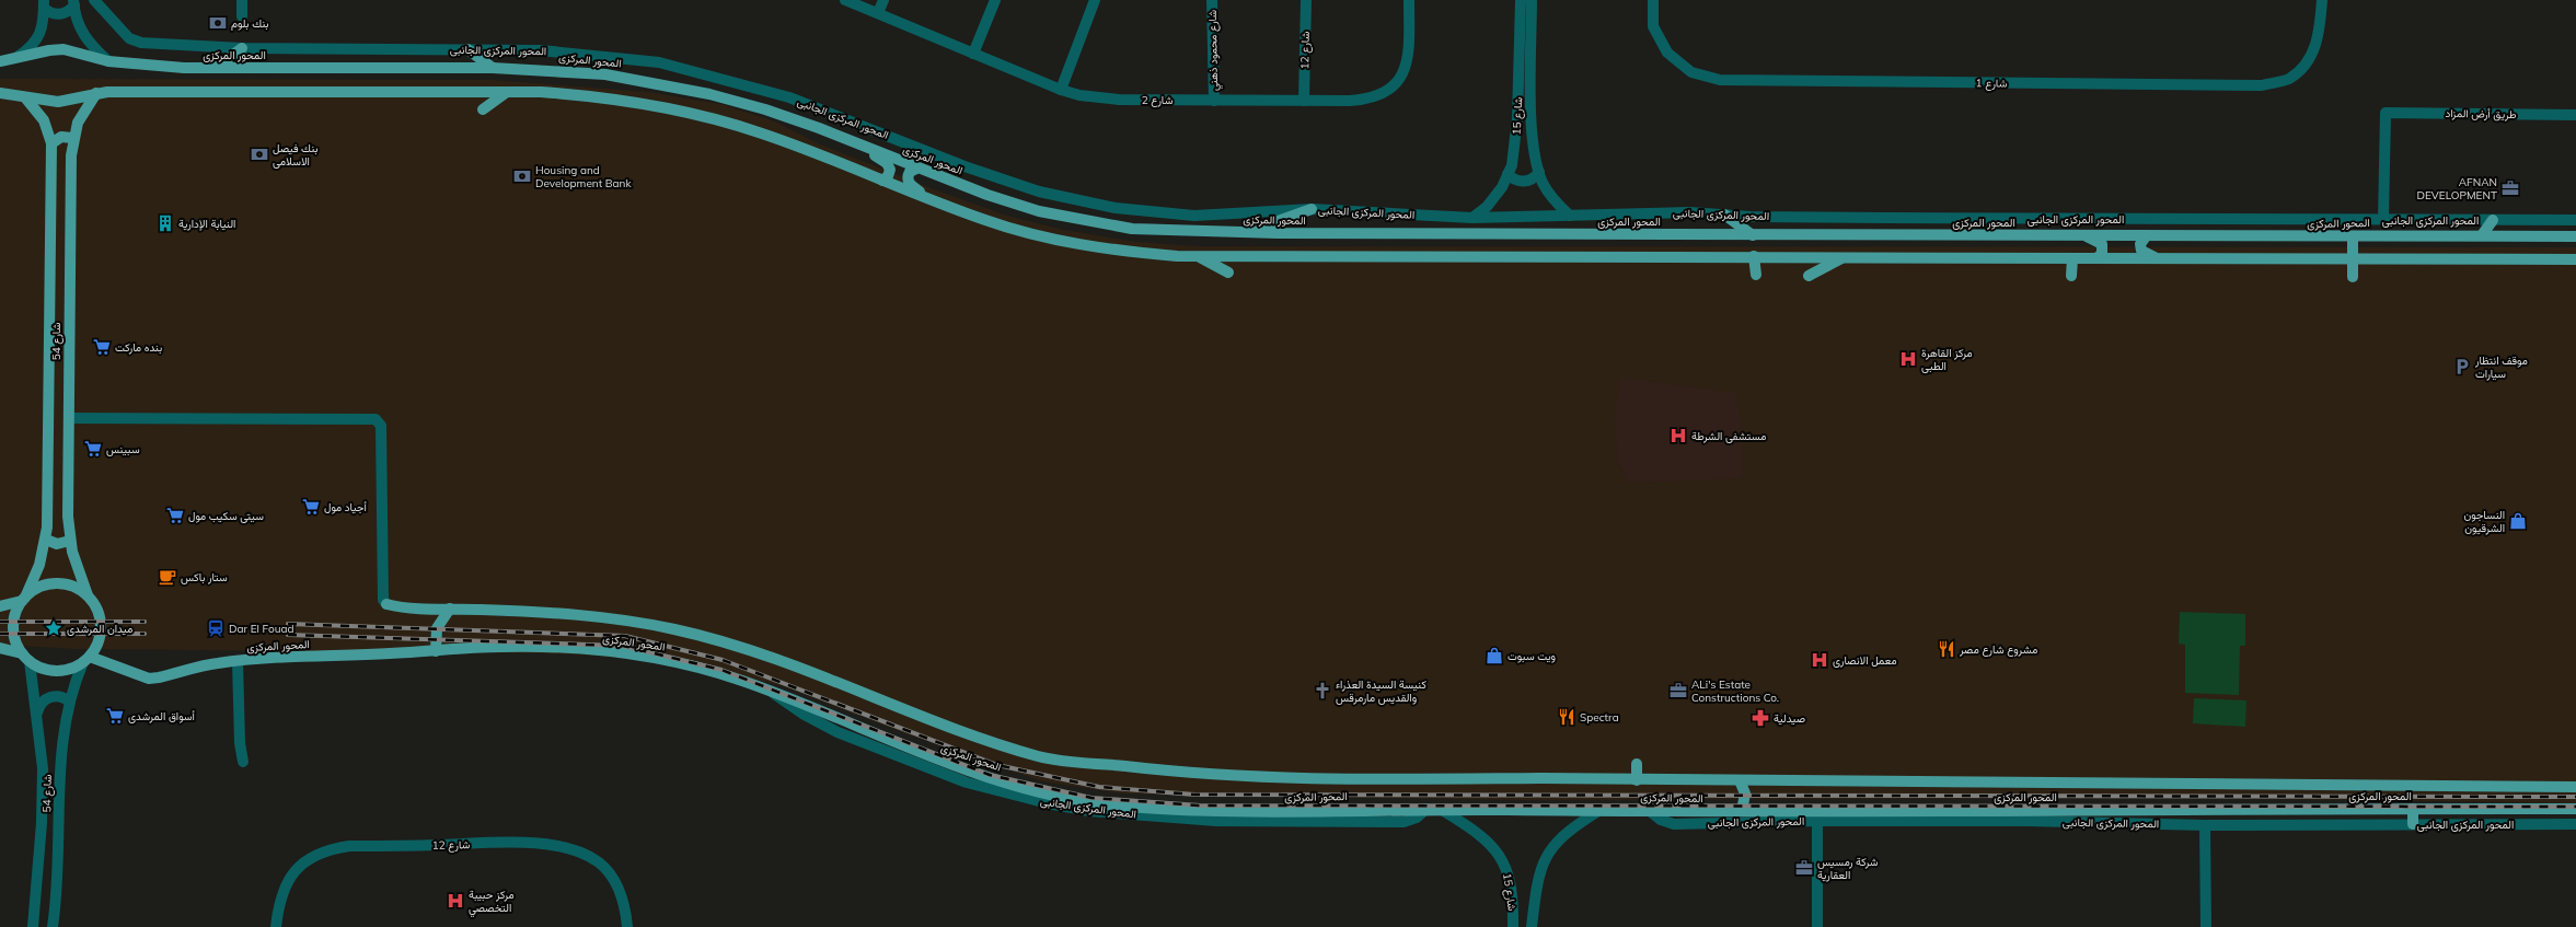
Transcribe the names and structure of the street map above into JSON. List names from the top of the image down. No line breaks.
{"streets":{"main road":["المحور المركزى","شارع 54"],"street":["المحور المركزى الجانبى","شارع محمود ذهني","شارع 12","شارع 1","شارع 2","طريق أرض المزاد","شارع 15"]},"crossings":[["المحور المركزى الجانبى","المحور المركزى"],["المحور المركزى الجانبى","طريق أرض المزاد"],["المحور المركزى الجانبى","شارع 15"],["شارع محمود ذهني","شارع 2"],["شارع 12","شارع 2"],["المحور المركزى","شارع 15"],["المحور المركزى","شارع 54"]],"places":{"bank":["بنك بلوم","بنك فيصل الاسلامى","Housing and Development Bank"],"office":["AFNAN DEVELOPMENT","ALi's Estate Constructions Co.","شركة رمسيس العقارية"],"building":["النيابة الإدارية"],"supermarket":["بنده ماركت","سبينس","أجياد مول","سيتى سكيب مول","أسواق المرشدى"],"hospital":["مركز القاهرة الطبى","مستشفى الشرطة","معمل الانصارى","مركز حبيبة التخصصي"],"parking":["موقف انتظار سيارات"],"shop":["النساجون الشرقيون","ويت سبوت"],"cafe":["ستار باكس"],"place":["ميدان المرشدى"],"station":["Dar El Fouad"],"restaurant":["مشروع شارع مصر","Spectra"],"church":["كنيسة السيدة العذراء والقديس مارمرقس"],"pharmacy":["صيدلية"]}}
